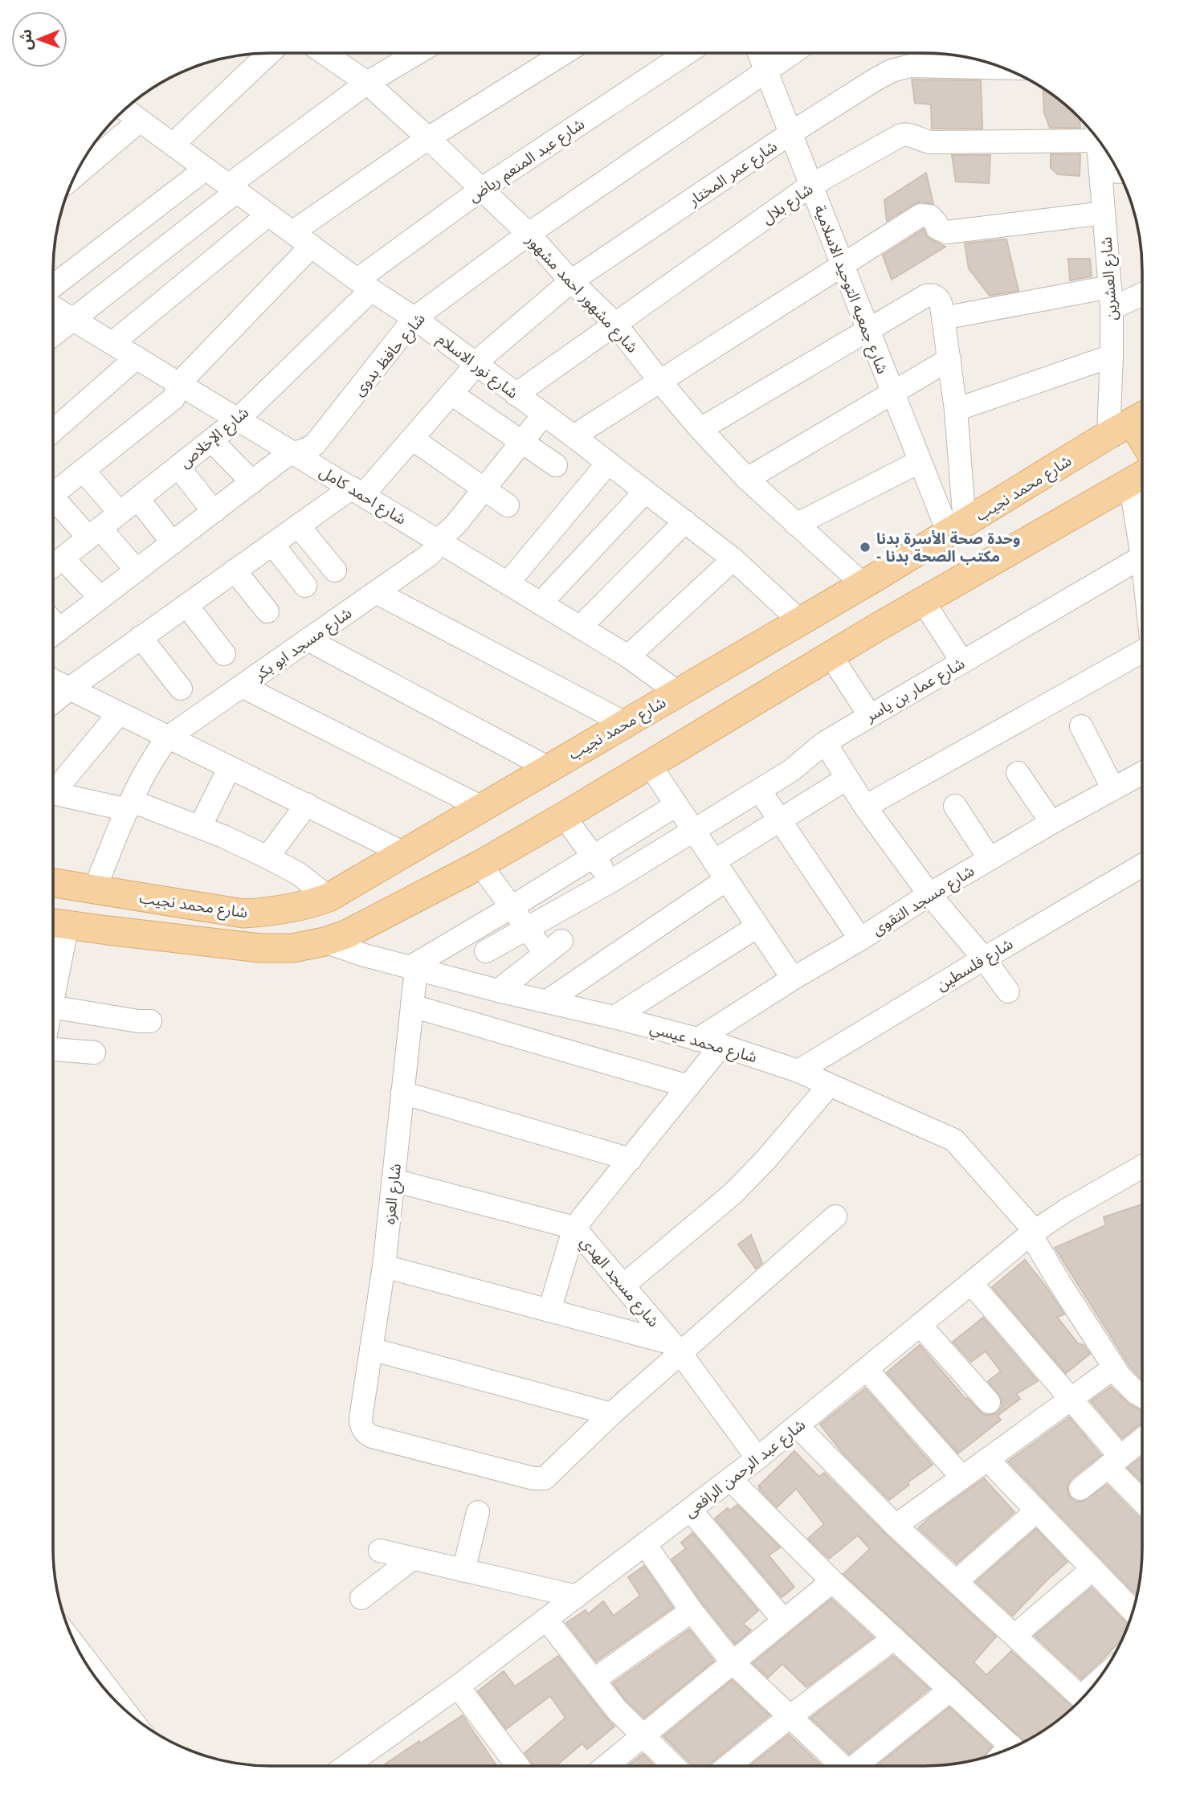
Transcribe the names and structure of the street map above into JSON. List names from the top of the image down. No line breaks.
{"streets":{"main road":["شارع محمد نجيب"],"street":["شارع عبد المنعم رياض","شارع عمر المختار","شارع بلال","شارع العشرين","شارع جمعيه التوحيد الاسلامية","شارع مشهور احمد مشهور","شارع حافظ بدوى","شارع نور الاسلام","شارع الإخلاص","شارع احمد كامل","شارع مسجد ابو بكر","شارع عمار بن ياسر","شارع مسجد التقوى","شارع فلسطين","شارع محمد عيسي","شارع العزه","شارع مسجد الهدي","شارع عبد الرحمن الرافعى"]},"crossings":[["شارع عبد المنعم رياض","شارع مشهور احمد مشهور"],["شارع عبد المنعم رياض","شارع نور الاسلام"],["شارع عبد المنعم رياض","شارع الإخلاص"],["شارع عمر المختار","شارع جمعيه التوحيد الاسلامية"],["شارع عمر المختار","شارع مشهور احمد مشهور"],["شارع عمر المختار","شارع نور الاسلام"],["شارع عمر المختار","شارع احمد كامل"],["شارع بلال","شارع جمعيه التوحيد الاسلامية"],["شارع بلال","شارع مشهور احمد مشهور"],["شارع بلال","شارع نور الاسلام"],["شارع العشرين","شارع محمد نجيب"],["شارع جمعيه التوحيد الاسلامية","شارع حافظ بدوى"],["شارع جمعيه التوحيد الاسلامية","شارع محمد نجيب"],["شارع مشهور احمد مشهور","شارع حافظ بدوى"],["شارع مشهور احمد مشهور","شارع محمد نجيب"],["شارع حافظ بدوى","شارع نور الاسلام"],["شارع حافظ بدوى","شارع احمد كامل"],["شارع نور الاسلام","شارع الإخلاص"],["شارع نور الاسلام","شارع محمد نجيب"],["شارع نور الاسلام","شارع مسجد ابو بكر"],["شارع الإخلاص","شارع احمد كامل"],["شارع محمد نجيب","شارع احمد كامل"],["شارع محمد نجيب","شارع مسجد ابو بكر"],["شارع احمد كامل","شارع مسجد ابو بكر"],["شارع مسجد التقوى","شارع محمد عيسي"],["شارع فلسطين","شارع محمد عيسي"],["شارع محمد عيسي","شارع العزه"],["شارع محمد عيسي","شارع عبد الرحمن الرافعى"],["شارع العزه","شارع مسجد الهدي"],["شارع مسجد الهدي","شارع عبد الرحمن الرافعى"]],"places":["وحدة صحة الأسرة بدنا - مكتب الصحة بدنا"],"north":"left"}
